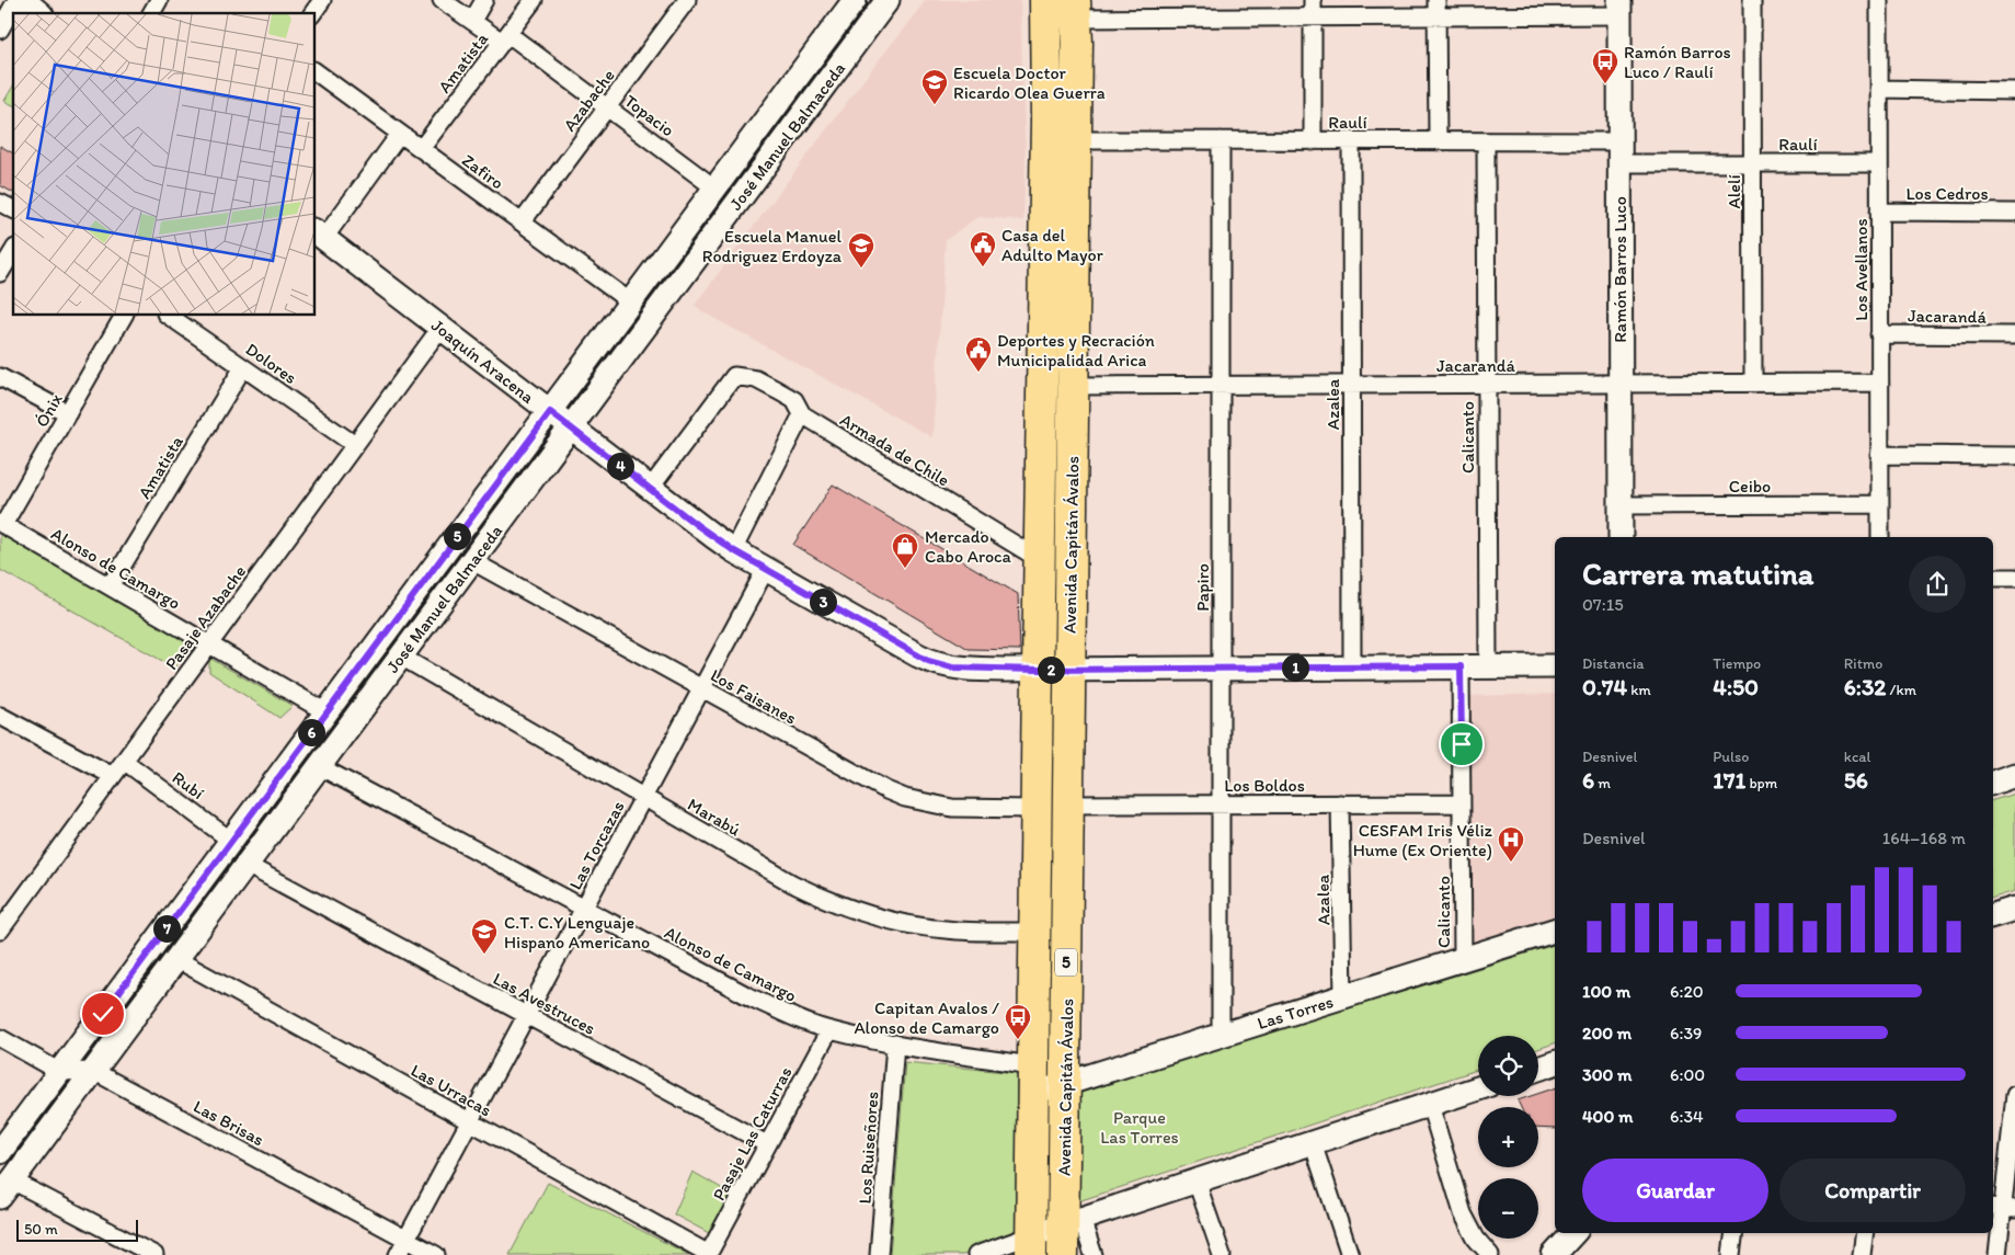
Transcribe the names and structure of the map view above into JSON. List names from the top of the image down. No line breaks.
{"streets":{"highway":["Avenida Capitán Ávalos","5"],"street":["Amatista","Azabache","Topacio","Raulí","José Manuel Balmaceda","Zafiro","Alelí","Los Cedros","Ramón Barros Luco","Los Avellanos","Jacarandá","Joaquín Aracena","Dolores","Azalea","Ónix","Calicanto","Armada de Chile","Ceibo","Alonso de Camargo","Papiro","Pasaje Azabache","Los Faisanes","Rubí","Los Boldos","Marabú","Las Torcazas","Las Avestruces","Las Torres","Las Urracas","Las Brisas","Pasaje Las Caturras","Los Ruiseñores"]},"crossings":[["Amatista","Topacio"],["Amatista","Zafiro"],["Amatista","Dolores"],["Amatista","Alonso de Camargo"],["Azabache","Topacio"],["Azabache","Zafiro"],["Topacio","José Manuel Balmaceda"],["Raulí","Alelí"],["Raulí","Ramón Barros Luco"],["Raulí","Los Avellanos"],["Raulí","Azalea"],["Raulí","Calicanto"],["Raulí","Avenida Capitán Ávalos"],["Raulí","Papiro"],["José Manuel Balmaceda","Zafiro"],["José Manuel Balmaceda","Joaquín Aracena"],["José Manuel Balmaceda","Alonso de Camargo"],["José Manuel Balmaceda","Los Faisanes"],["José Manuel Balmaceda","Rubí"],["José Manuel Balmaceda","Marabú"],["José Manuel Balmaceda","Las Avestruces"],["José Manuel Balmaceda","Las Urracas"],["José Manuel Balmaceda","Las Brisas"],["Alelí","Jacarandá"],["Los Cedros","Los Avellanos"],["Ramón Barros Luco","Jacarandá"],["Ramón Barros Luco","Ceibo"],["Los Avellanos","Jacarandá"],["Los Avellanos","Ceibo"],["Jacarandá","Azalea"],["Jacarandá","Calicanto"],["Jacarandá","Avenida Capitán Ávalos"],["Jacarandá","Papiro"],["Joaquín Aracena","Azalea"],["Joaquín Aracena","Calicanto"],["Joaquín Aracena","Armada de Chile"],["Joaquín Aracena","Avenida Capitán Ávalos"],["Joaquín Aracena","Papiro"],["Joaquín Aracena","Pasaje Azabache"],["Joaquín Aracena","Las Torcazas"],["Dolores","Pasaje Azabache"],["Azalea","Los Boldos"],["Azalea","Las Torres"],["Ónix","Alonso de Camargo"],["Calicanto","Los Boldos"],["Calicanto","Las Torres"],["Armada de Chile","Avenida Capitán Ávalos"],["Avenida Capitán Ávalos","Alonso de Camargo"],["Avenida Capitán Ávalos","Los Faisanes"],["Avenida Capitán Ávalos","Los Boldos"],["Avenida Capitán Ávalos","Marabú"],["Avenida Capitán Ávalos","Las Torres"],["Alonso de Camargo","Pasaje Azabache"],["Alonso de Camargo","Las Torcazas"],["Alonso de Camargo","Las Torres"],["Alonso de Camargo","Pasaje Las Caturras"],["Alonso de Camargo","Los Ruiseñores"],["Papiro","Los Boldos"],["Papiro","Las Torres"],["Pasaje Azabache","Rubí"],["Los Faisanes","Las Torcazas"],["Marabú","Las Torcazas"],["Las Torcazas","Las Avestruces"],["Las Torcazas","Las Urracas"],["Las Torcazas","Las Brisas"],["Las Avestruces","Pasaje Las Caturras"],["Las Urracas","Pasaje Las Caturras"]],"parks":["Parque Las Torres"],"places":{"bus stop":["Ramón Barros Luco / Raulí","Capitan Avalos / Alonso de Camargo"],"school or university":["Escuela Doctor Ricardo Olea Guerra","Escuela Manuel Rodriguez Erdoyza","C.T. C.Y Lenguaje Hispano Americano"],"public building":["Casa del Adulto Mayor","Deportes y Recración Municipalidad Arica"],"shop":["Mercado Cabo Aroca"],"hospital":["CESFAM Iris Véliz Hume (Ex Oriente)"]},"scale_bar":"50 m","page":{"pins":["4","5","3","1","2","6","7"],"heading":["Carrera matutina","07:15"],"stats":[["Distancia","0.74 km"],["Tiempo","4:50"],["Ritmo","6:32 /km"],["Desnivel","6 m"],["Pulso","171 bpm"],["kcal","56"]],"chart":["Desnivel","164–168 m"],"list":[{"name":"100 m","note":"6:20"},{"name":"200 m","note":"6:39"},{"name":"300 m","note":"6:00"},{"name":"400 m","note":"6:34"}],"map_buttons":["+","−"],"buttons":["Guardar","Compartir"],"scale":"50 m"}}
